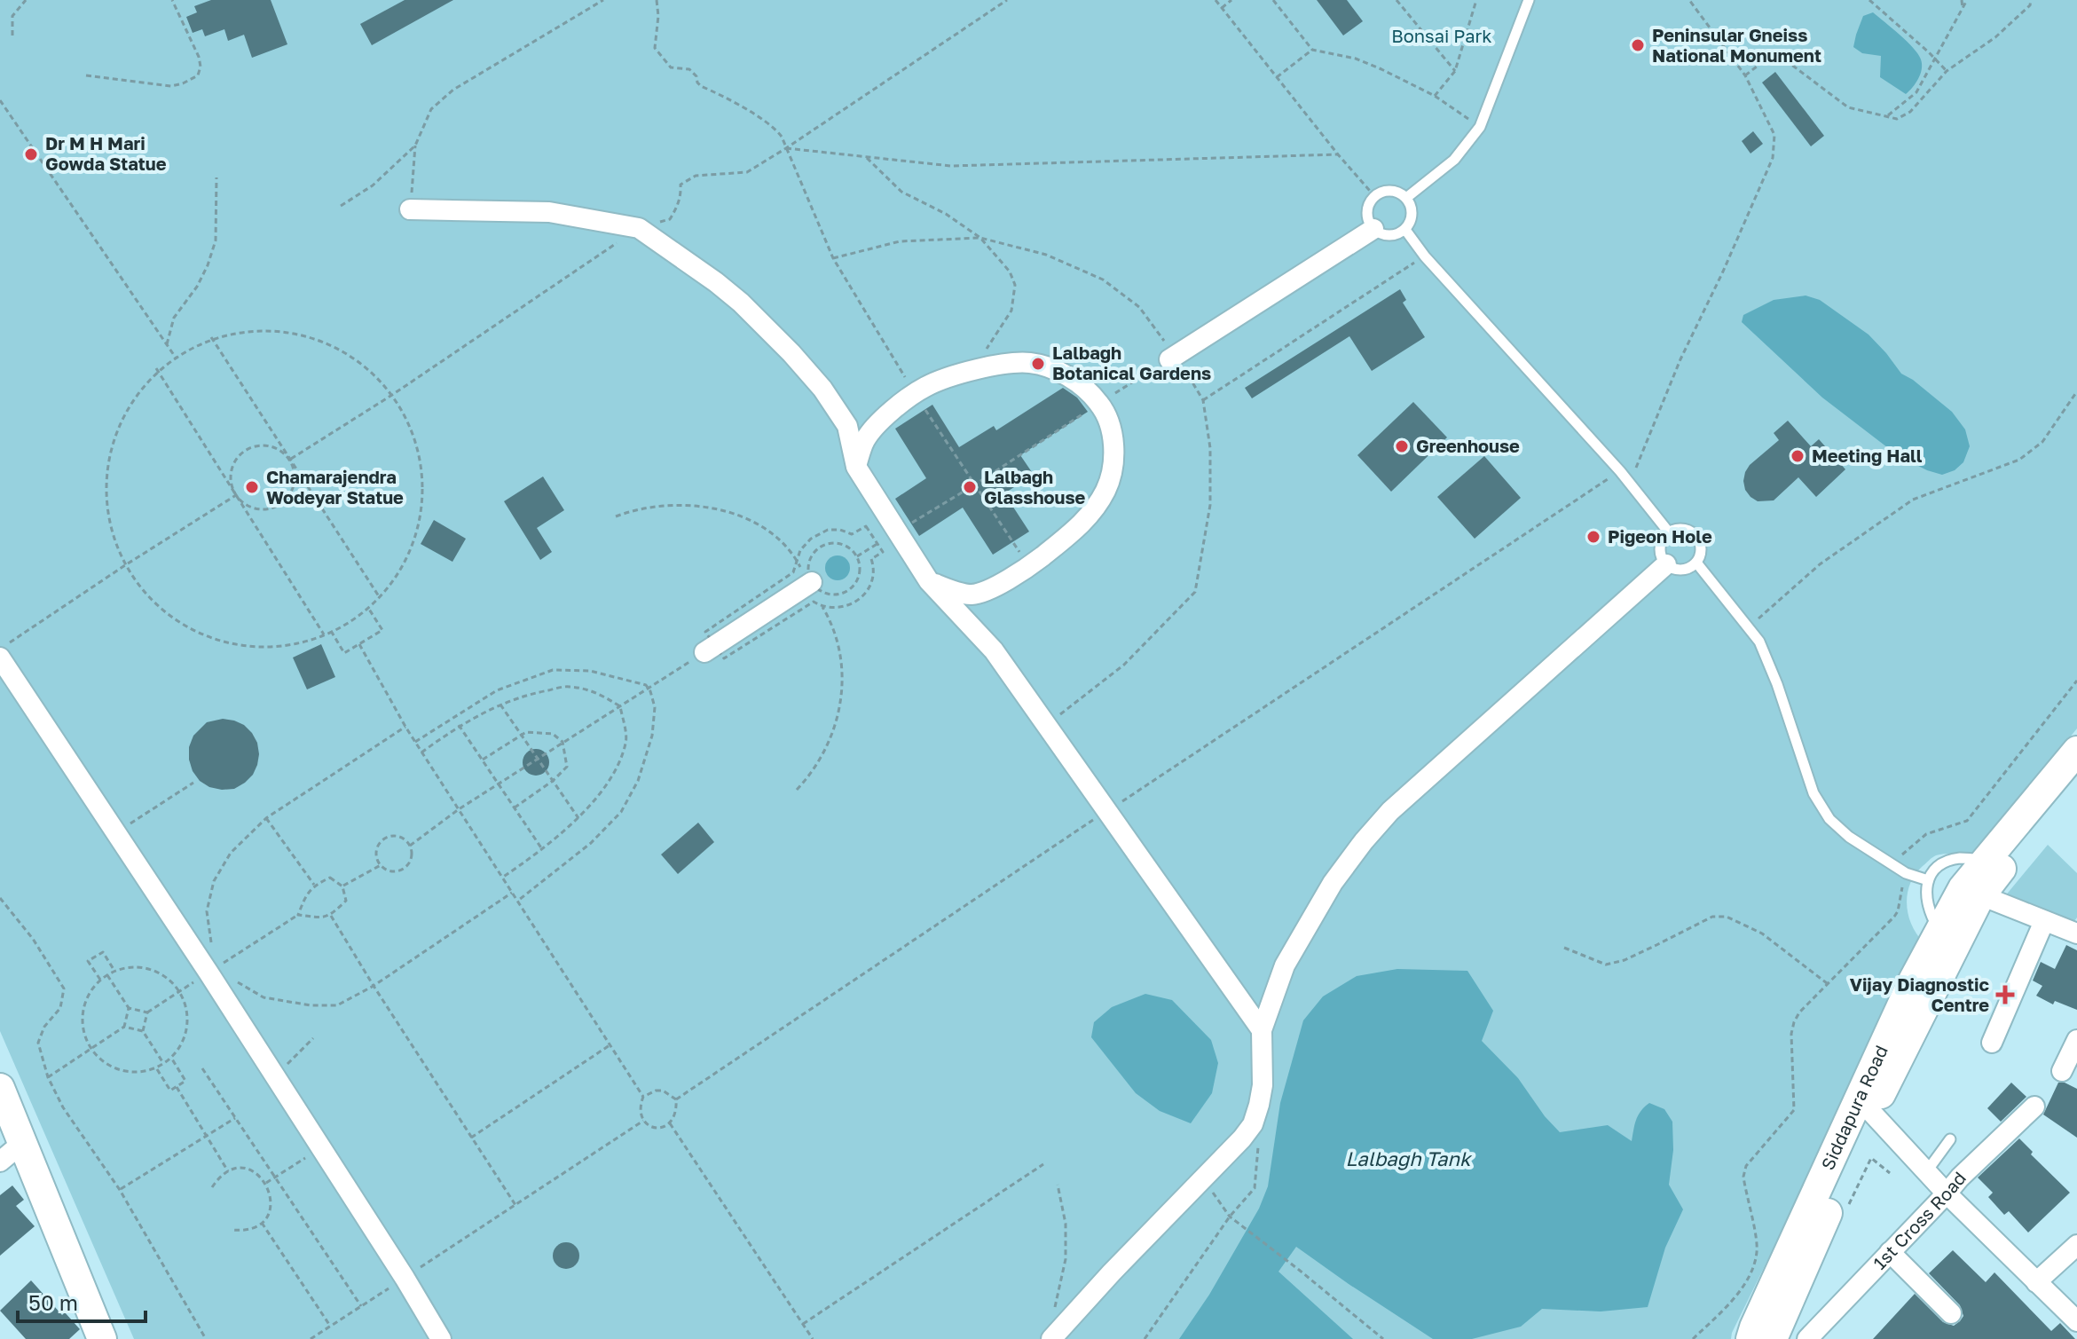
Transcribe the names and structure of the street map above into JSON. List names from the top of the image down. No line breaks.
{"streets":{"main road":["Siddapura Road"],"street":["1st Cross Road"]},"water":["Lalbagh Tank"],"parks":["Bonsai Park"],"places":{"other":["Peninsular Gneiss National Monument","Dr M H Mari Gowda Statue","Lalbagh Botanical Gardens","Greenhouse","Meeting Hall","Chamarajendra Wodeyar Statue","Lalbagh Glasshouse","Pigeon Hole"],"health":["Vijay Diagnostic Centre"]},"scale_bar":"50 m"}
